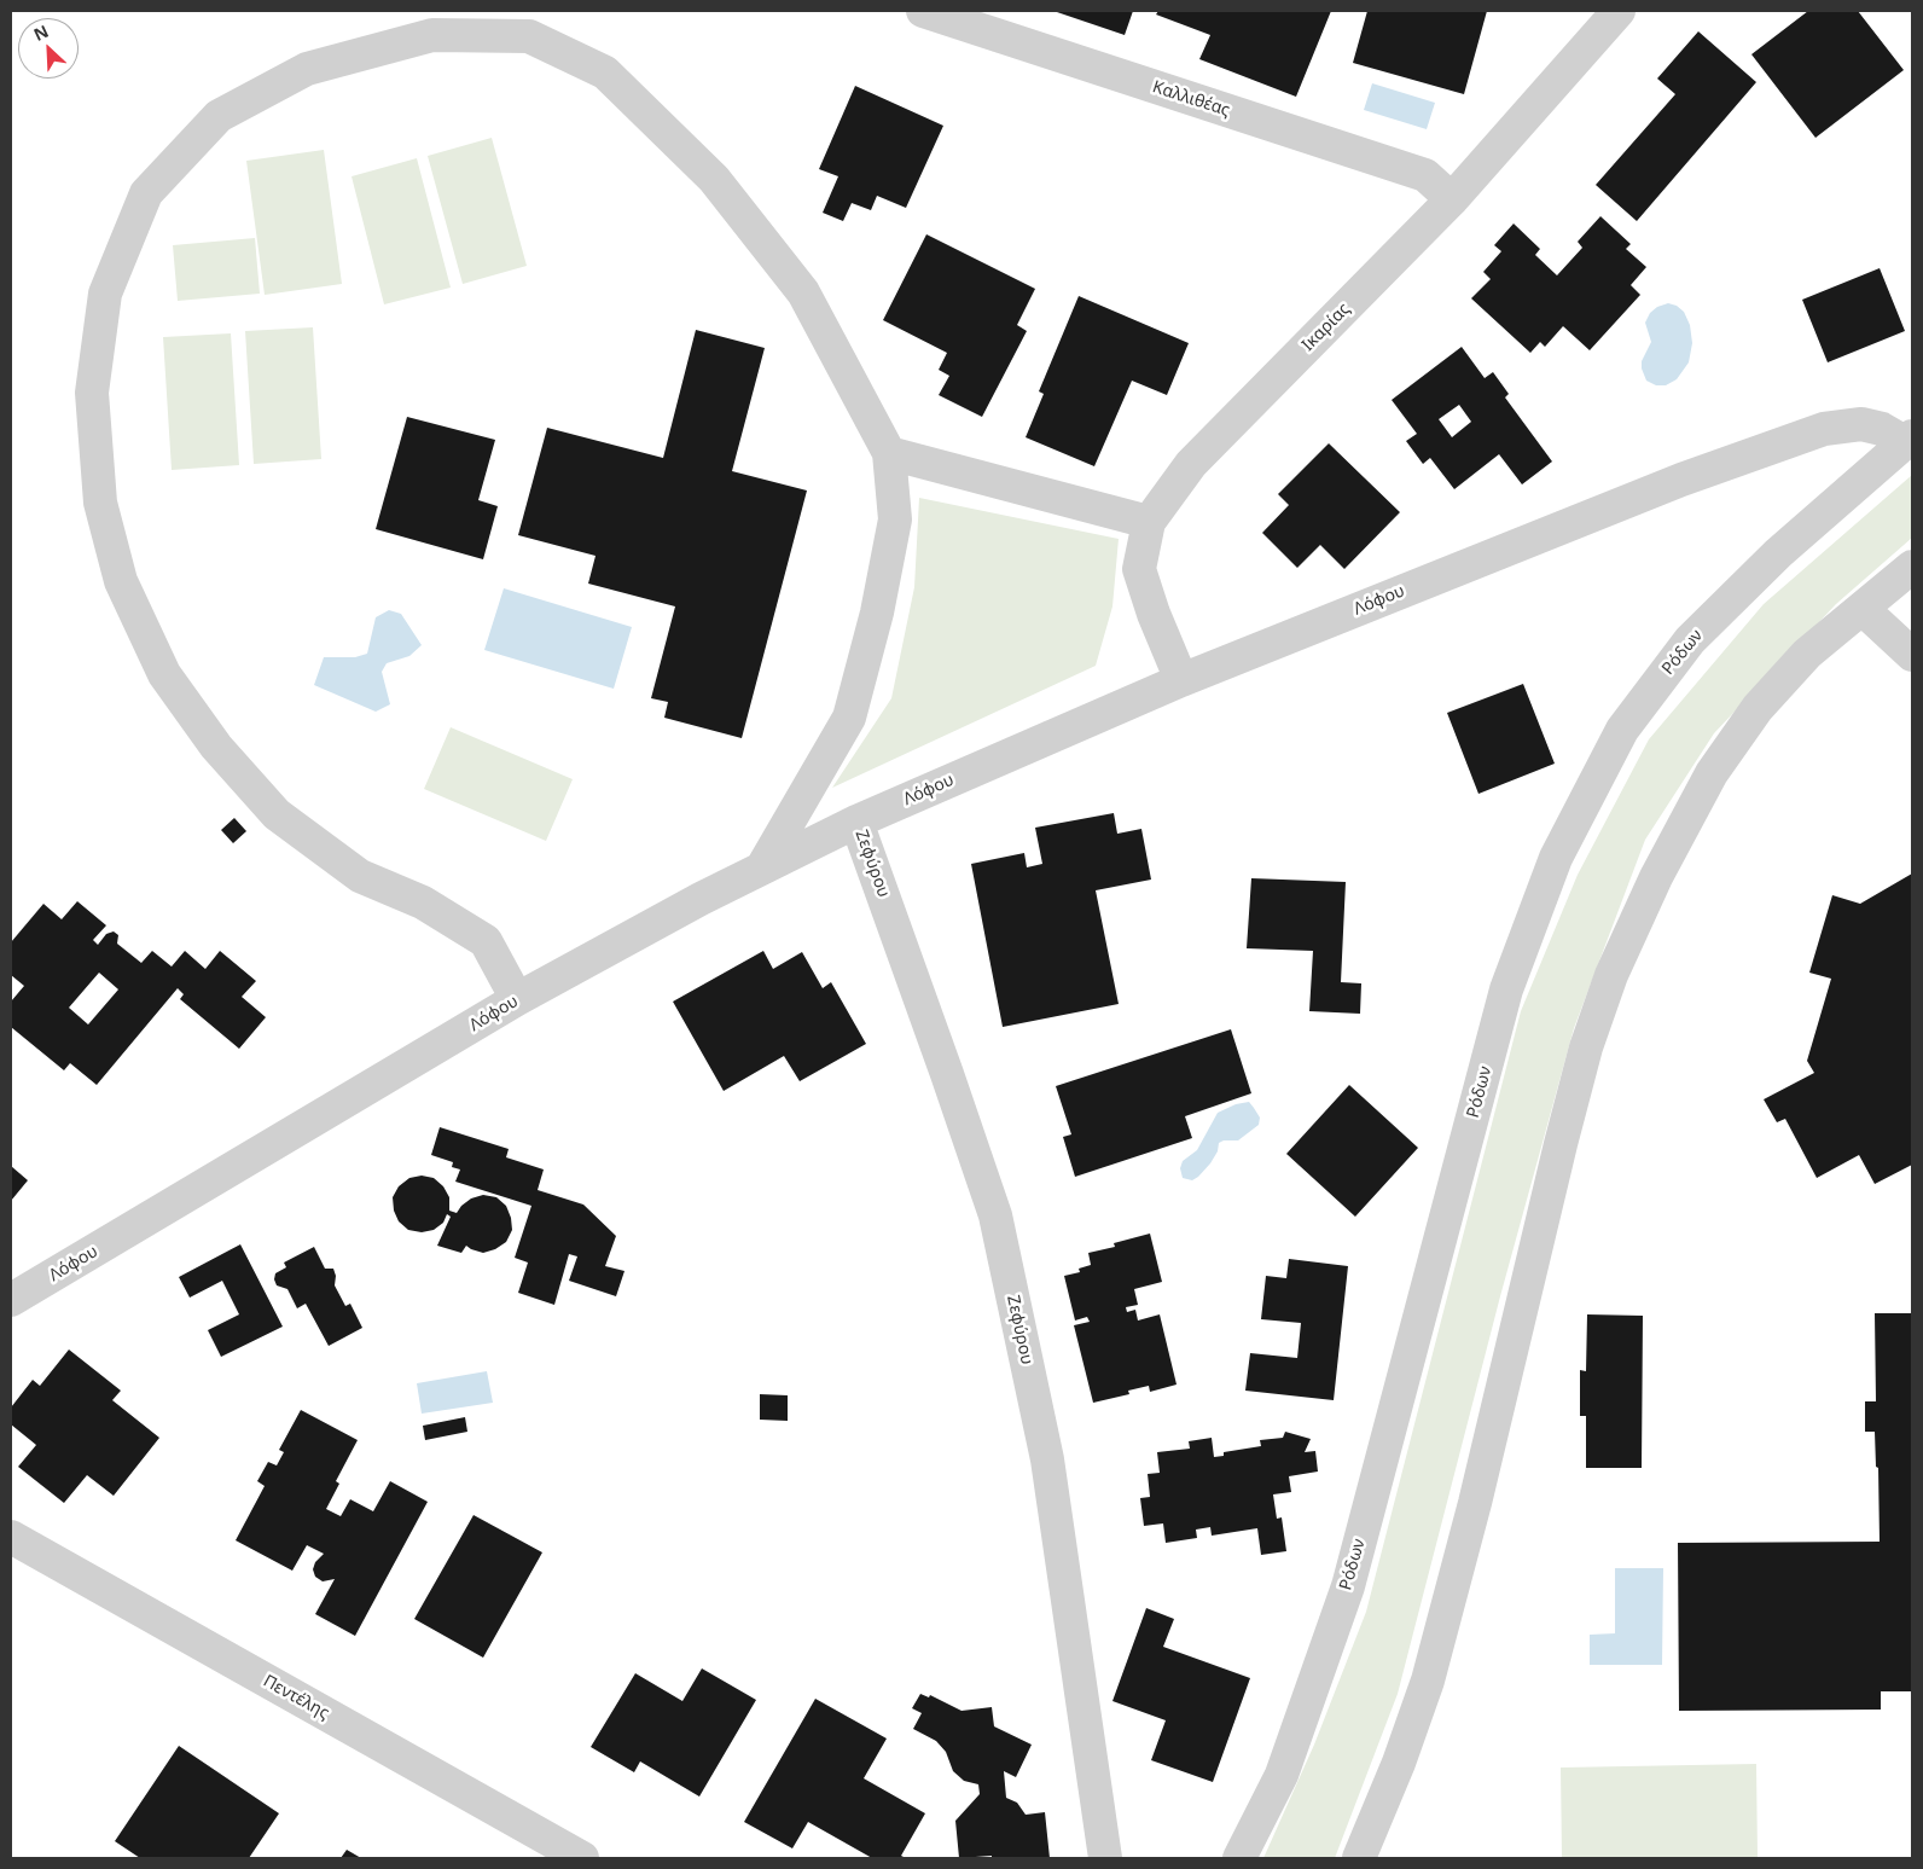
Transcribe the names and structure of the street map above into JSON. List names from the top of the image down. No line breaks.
{"streets":{"street":["Καλλιθέας","Ικαρίας","Λόφου","Ρόδων","Ζεφύρου","Πεντέλης"]},"crossings":[["Καλλιθέας","Ικαρίας"],["Ικαρίας","Λόφου"],["Λόφου","Ρόδων"],["Λόφου","Ζεφύρου"]],"north":"top left"}
